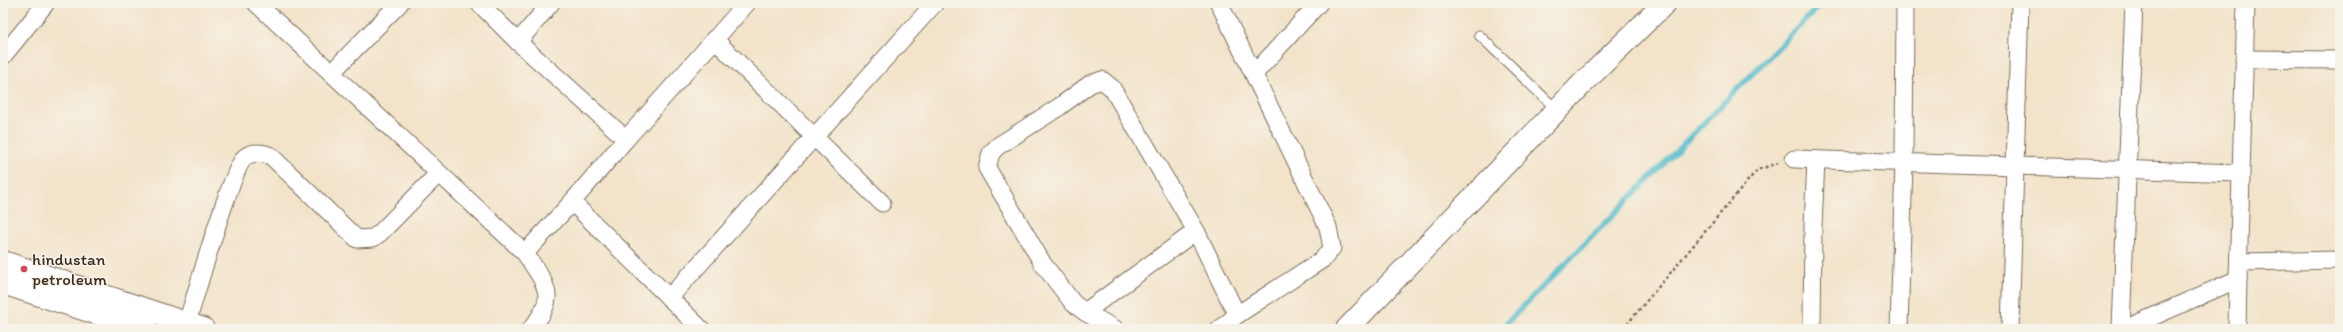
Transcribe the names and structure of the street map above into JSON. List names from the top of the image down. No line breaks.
{"places":["hindustan petroleum"]}
